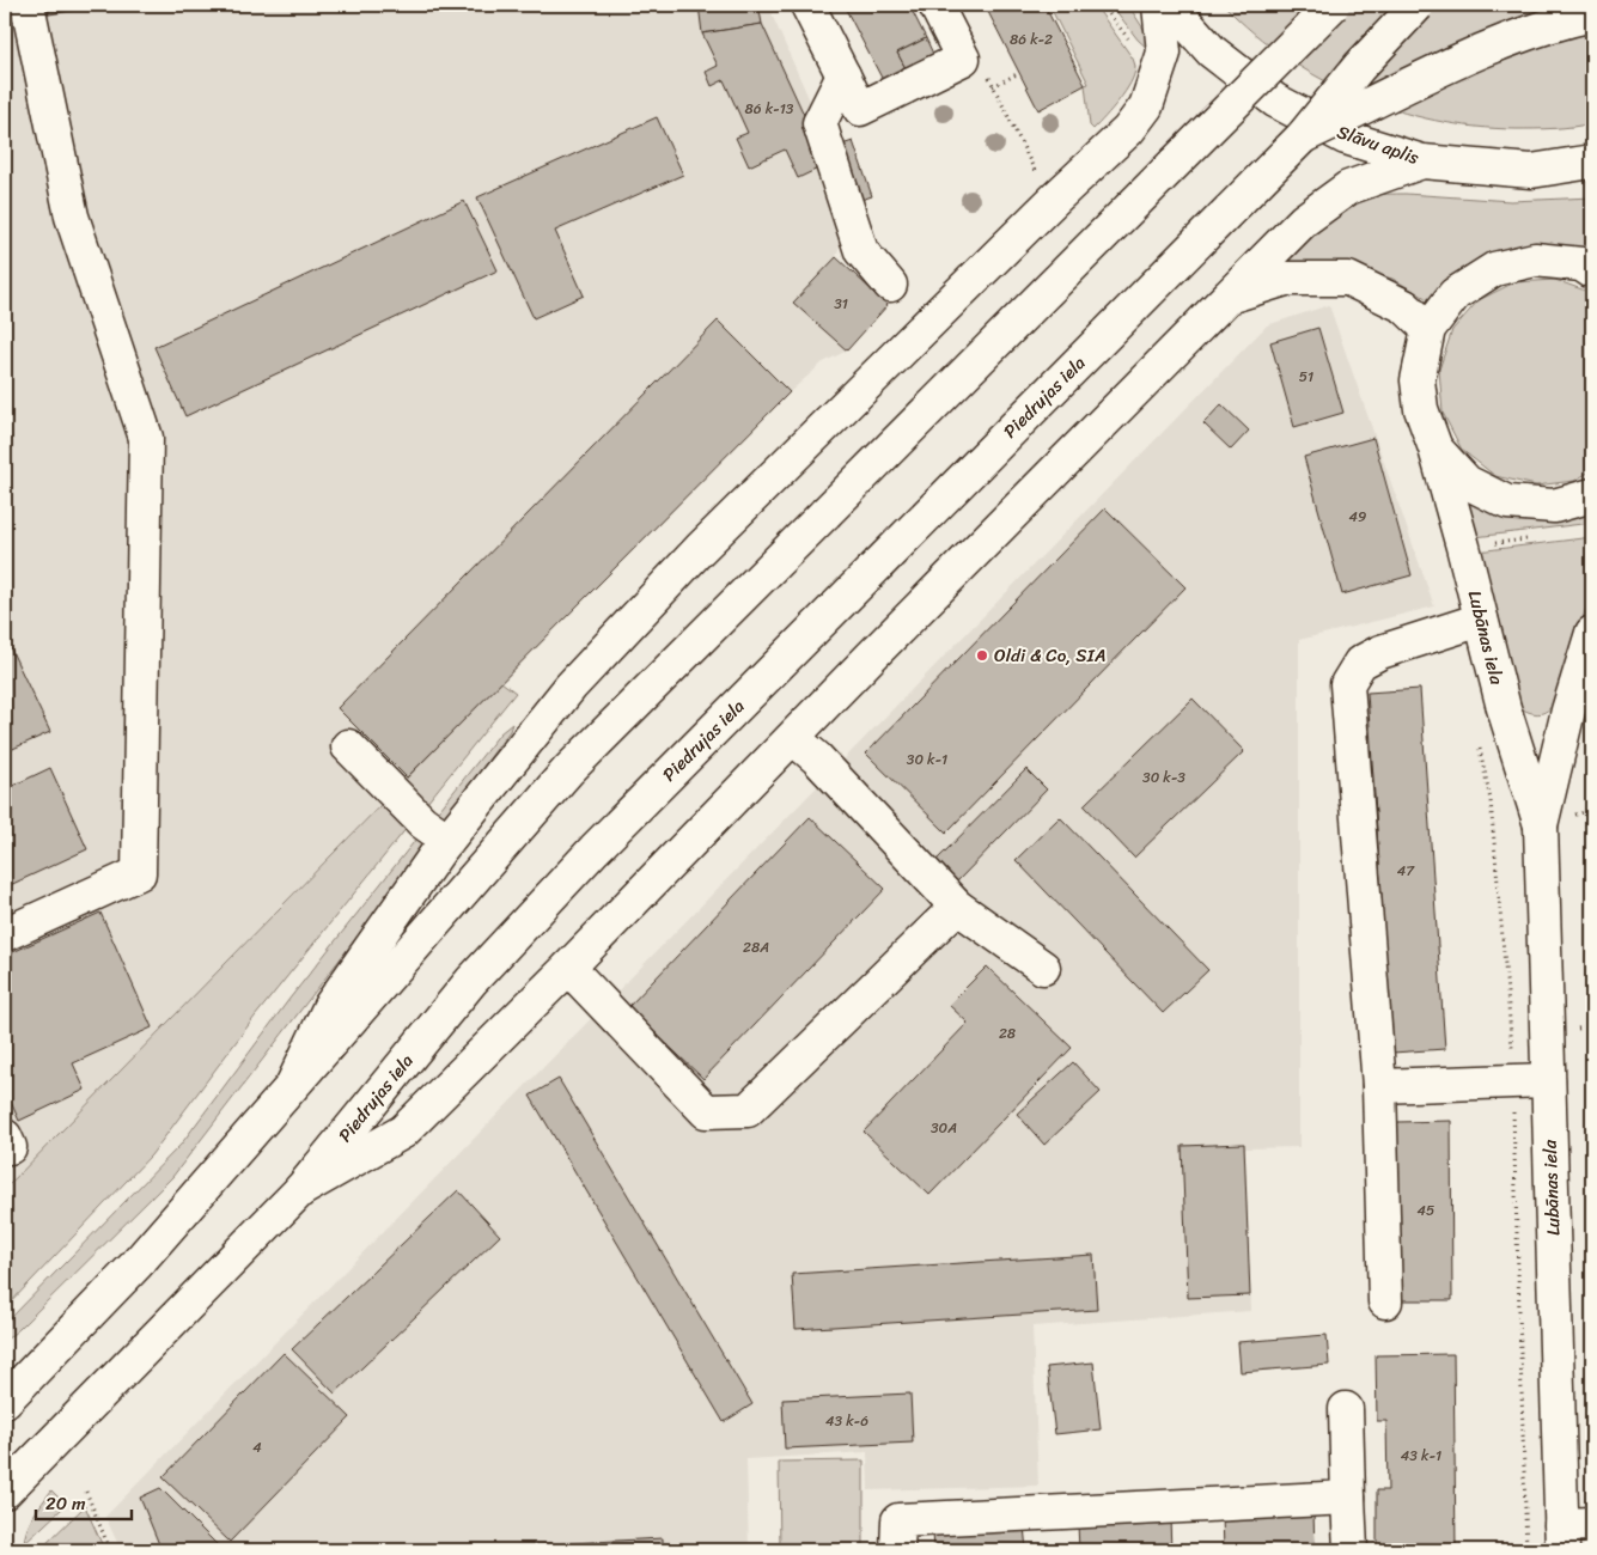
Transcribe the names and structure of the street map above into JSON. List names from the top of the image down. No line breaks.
{"streets":{"main road":["Slāvu aplis","Piedrujas iela","Lubānas iela"]},"places":["Oldi & Co, SIA"],"house_numbers":["86 k-2","86 k-13","31","51","49","30 k-1","30 k-3","47","28A","28","30A","45","43 k-6","4","43 k-1"],"scale_bar":"20 m"}
